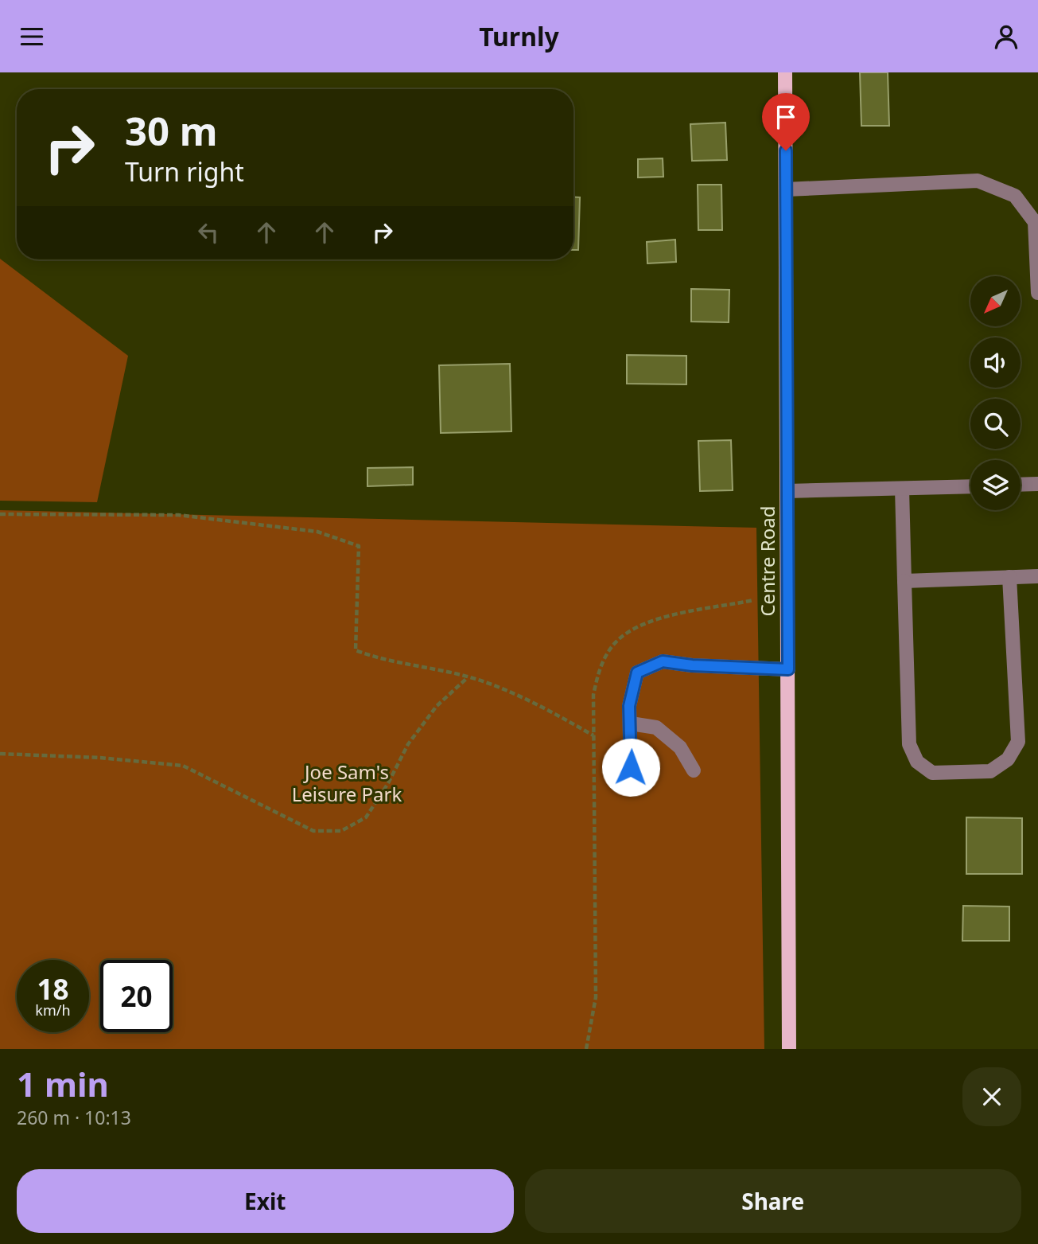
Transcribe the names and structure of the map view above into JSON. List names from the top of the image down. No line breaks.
{"streets":{"main road":["Centre Road"]},"parks":["Joe Sam's Leisure Park"],"north":"bottom left","page":{"header":"Turnly","turn":["30 m","Turn right"],"speed":"18 km/h","limit":"20","heading":["1 min","260 m · 10:13"],"buttons":["Exit","Share"]}}
